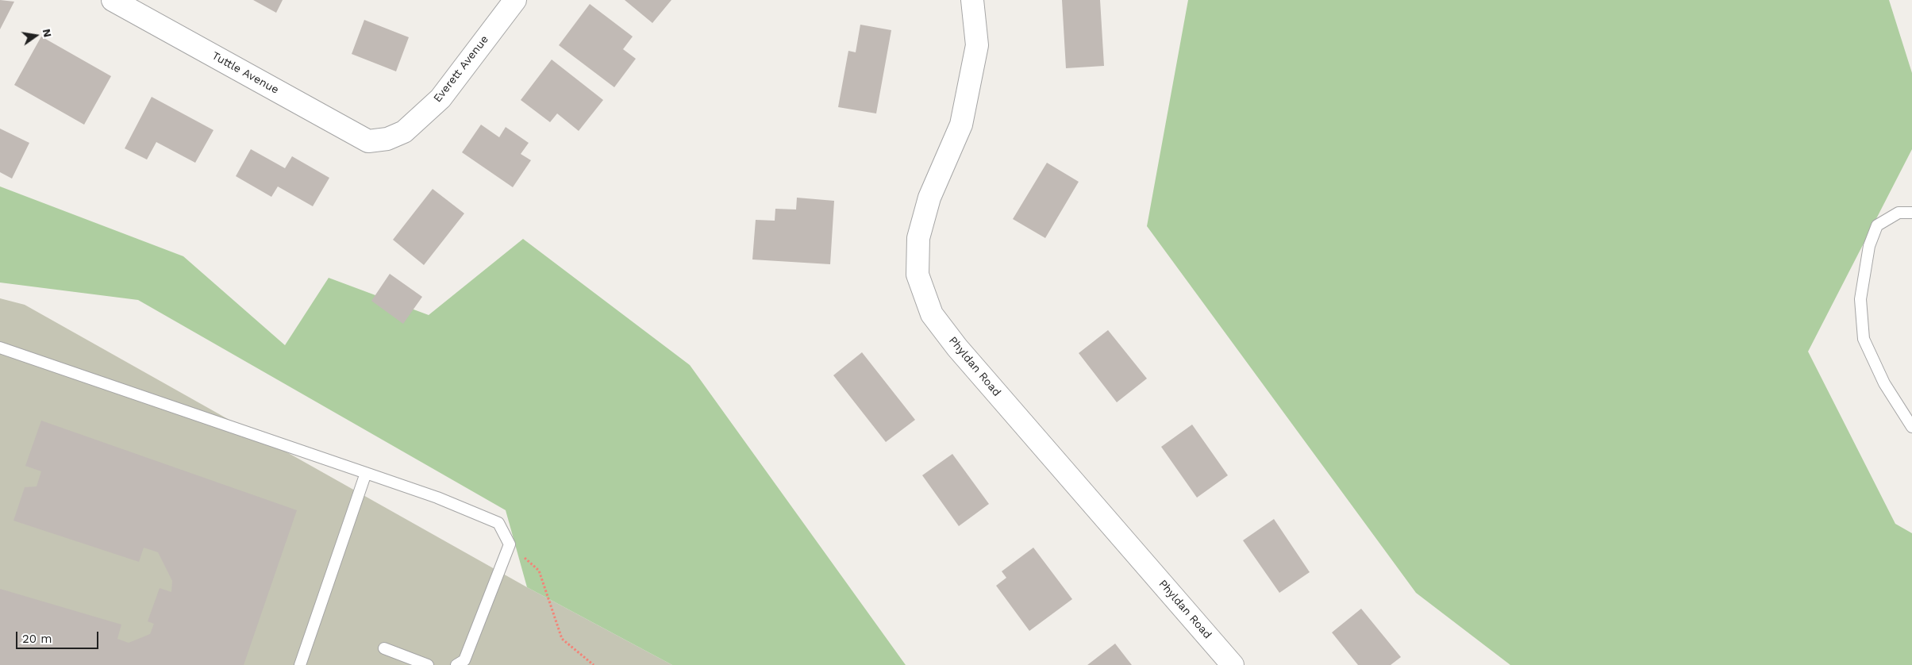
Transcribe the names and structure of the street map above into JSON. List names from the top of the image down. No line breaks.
{"streets":{"street":["Everett Avenue","Tuttle Avenue","Phyldan Road"]},"crossings":[["Everett Avenue","Tuttle Avenue"]],"scale_bar":"20 m","north":"right"}
